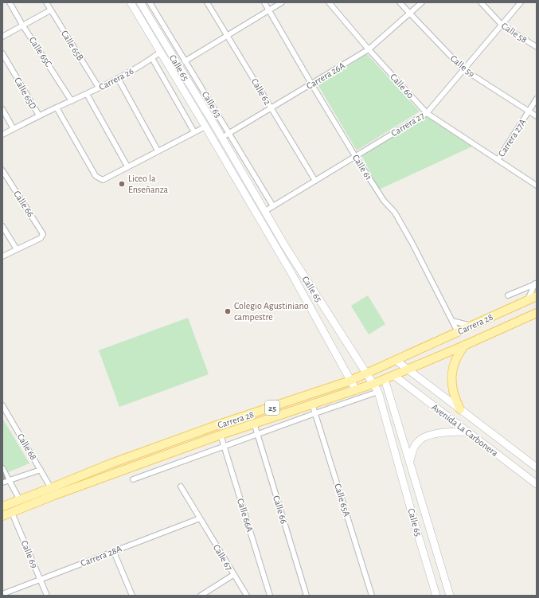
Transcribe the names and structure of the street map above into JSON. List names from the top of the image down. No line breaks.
{"streets":{"main road":["Carrera 28","25"],"street":["Calle 58","Calle 65B","Calle 65C","Calle 59","Calle 65","Carrera 26A","Carrera 26","Calle 60","Calle 62","Calle 65D","Calle 63","Carrera 27","Carrera 27A","Calle 61","Calle 66","Avenida La Carbonera","Calle 68","Calle 65A","Calle 66A","Calle 69","Carrera 28A","Calle 67"]},"crossings":[["Calle 58","Carrera 27"],["Calle 65B","Carrera 26"],["Calle 65C","Carrera 26"],["Calle 59","Carrera 26A"],["Calle 59","Carrera 27"],["Calle 59","Carrera 27A"],["Calle 65","Carrera 26A"],["Calle 65","Carrera 26"],["Calle 65","Carrera 27"],["Calle 65","Carrera 28"],["Carrera 26A","Calle 60"],["Carrera 26A","Calle 62"],["Carrera 26A","Calle 63"],["Carrera 26A","Calle 61"],["Carrera 26","Calle 65D"],["Calle 60","Carrera 27"],["Calle 60","Carrera 27A"],["Calle 62","Carrera 27"],["Calle 63","Carrera 27"],["Carrera 27","Calle 61"],["Calle 61","Carrera 28"],["Calle 66","Carrera 28"],["Carrera 28","Avenida La Carbonera"],["Carrera 28","Calle 68"],["Carrera 28","Calle 65A"],["Carrera 28","Calle 66A"],["Carrera 28","Calle 69"],["Calle 69","Carrera 28A"],["Carrera 28A","Calle 67"]],"places":["Liceo la Enseñanza","Colegio Agustiniano campestre"]}
